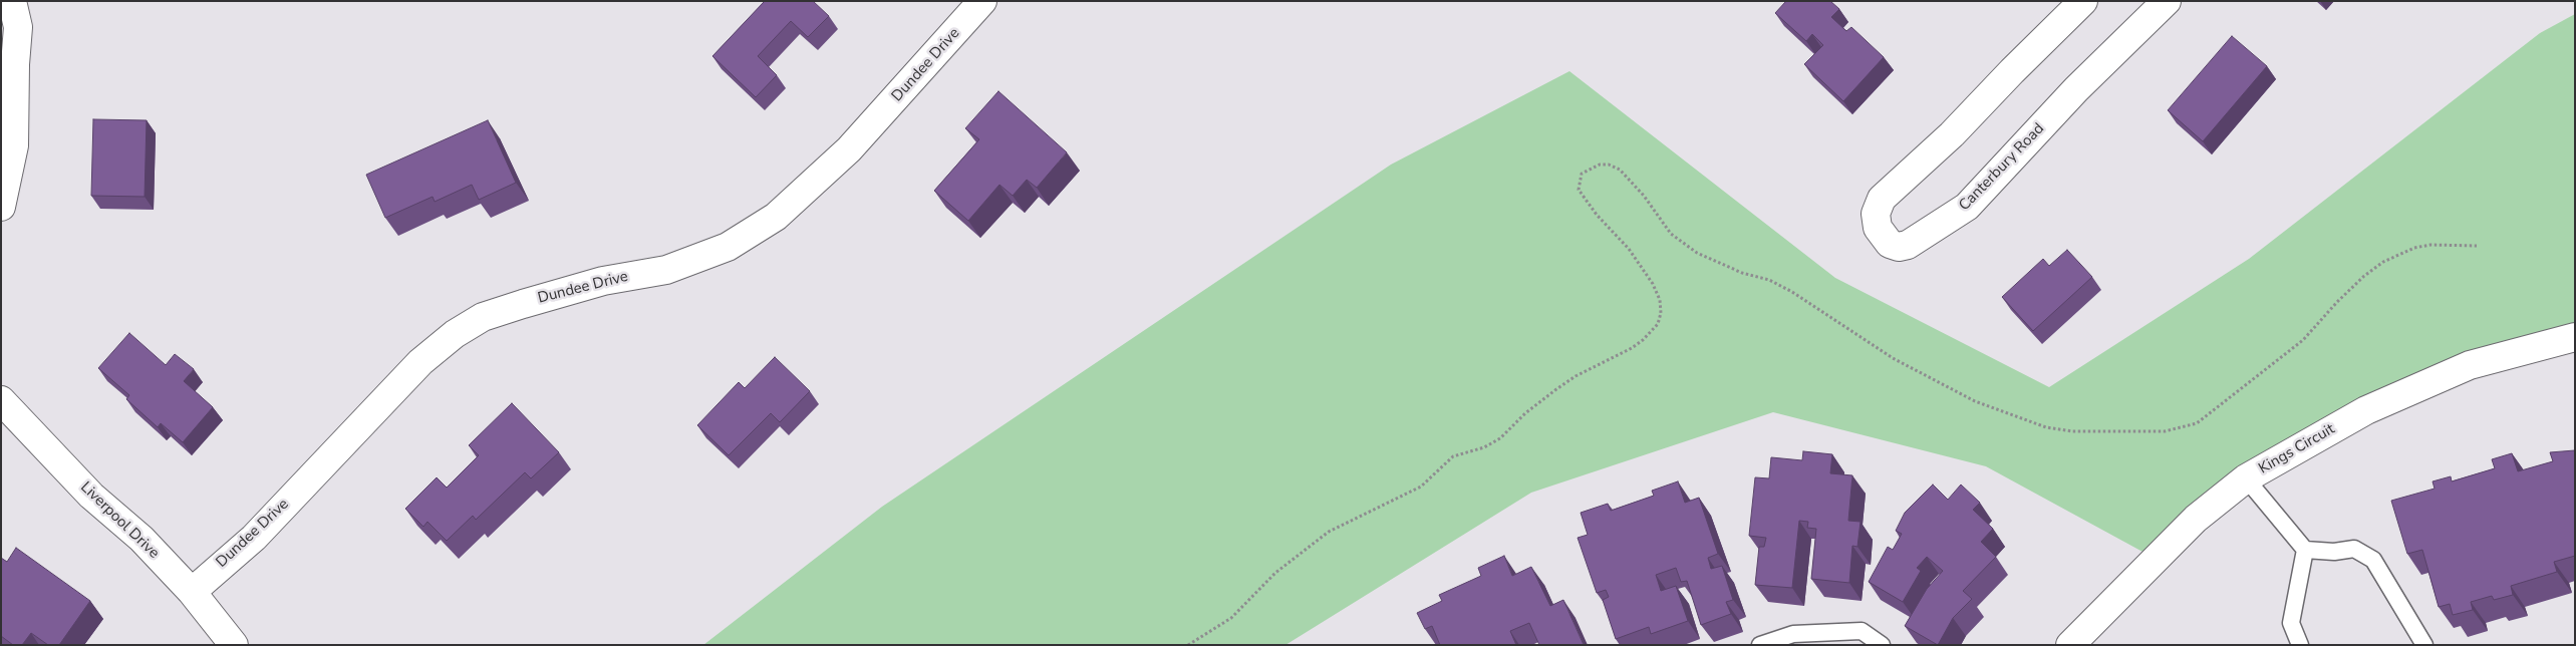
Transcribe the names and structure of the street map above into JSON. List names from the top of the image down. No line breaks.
{"streets":{"street":["Dundee Drive","Canterbury Road","Kings Circuit","Liverpool Drive"]},"crossings":[["Dundee Drive","Liverpool Drive"]]}
